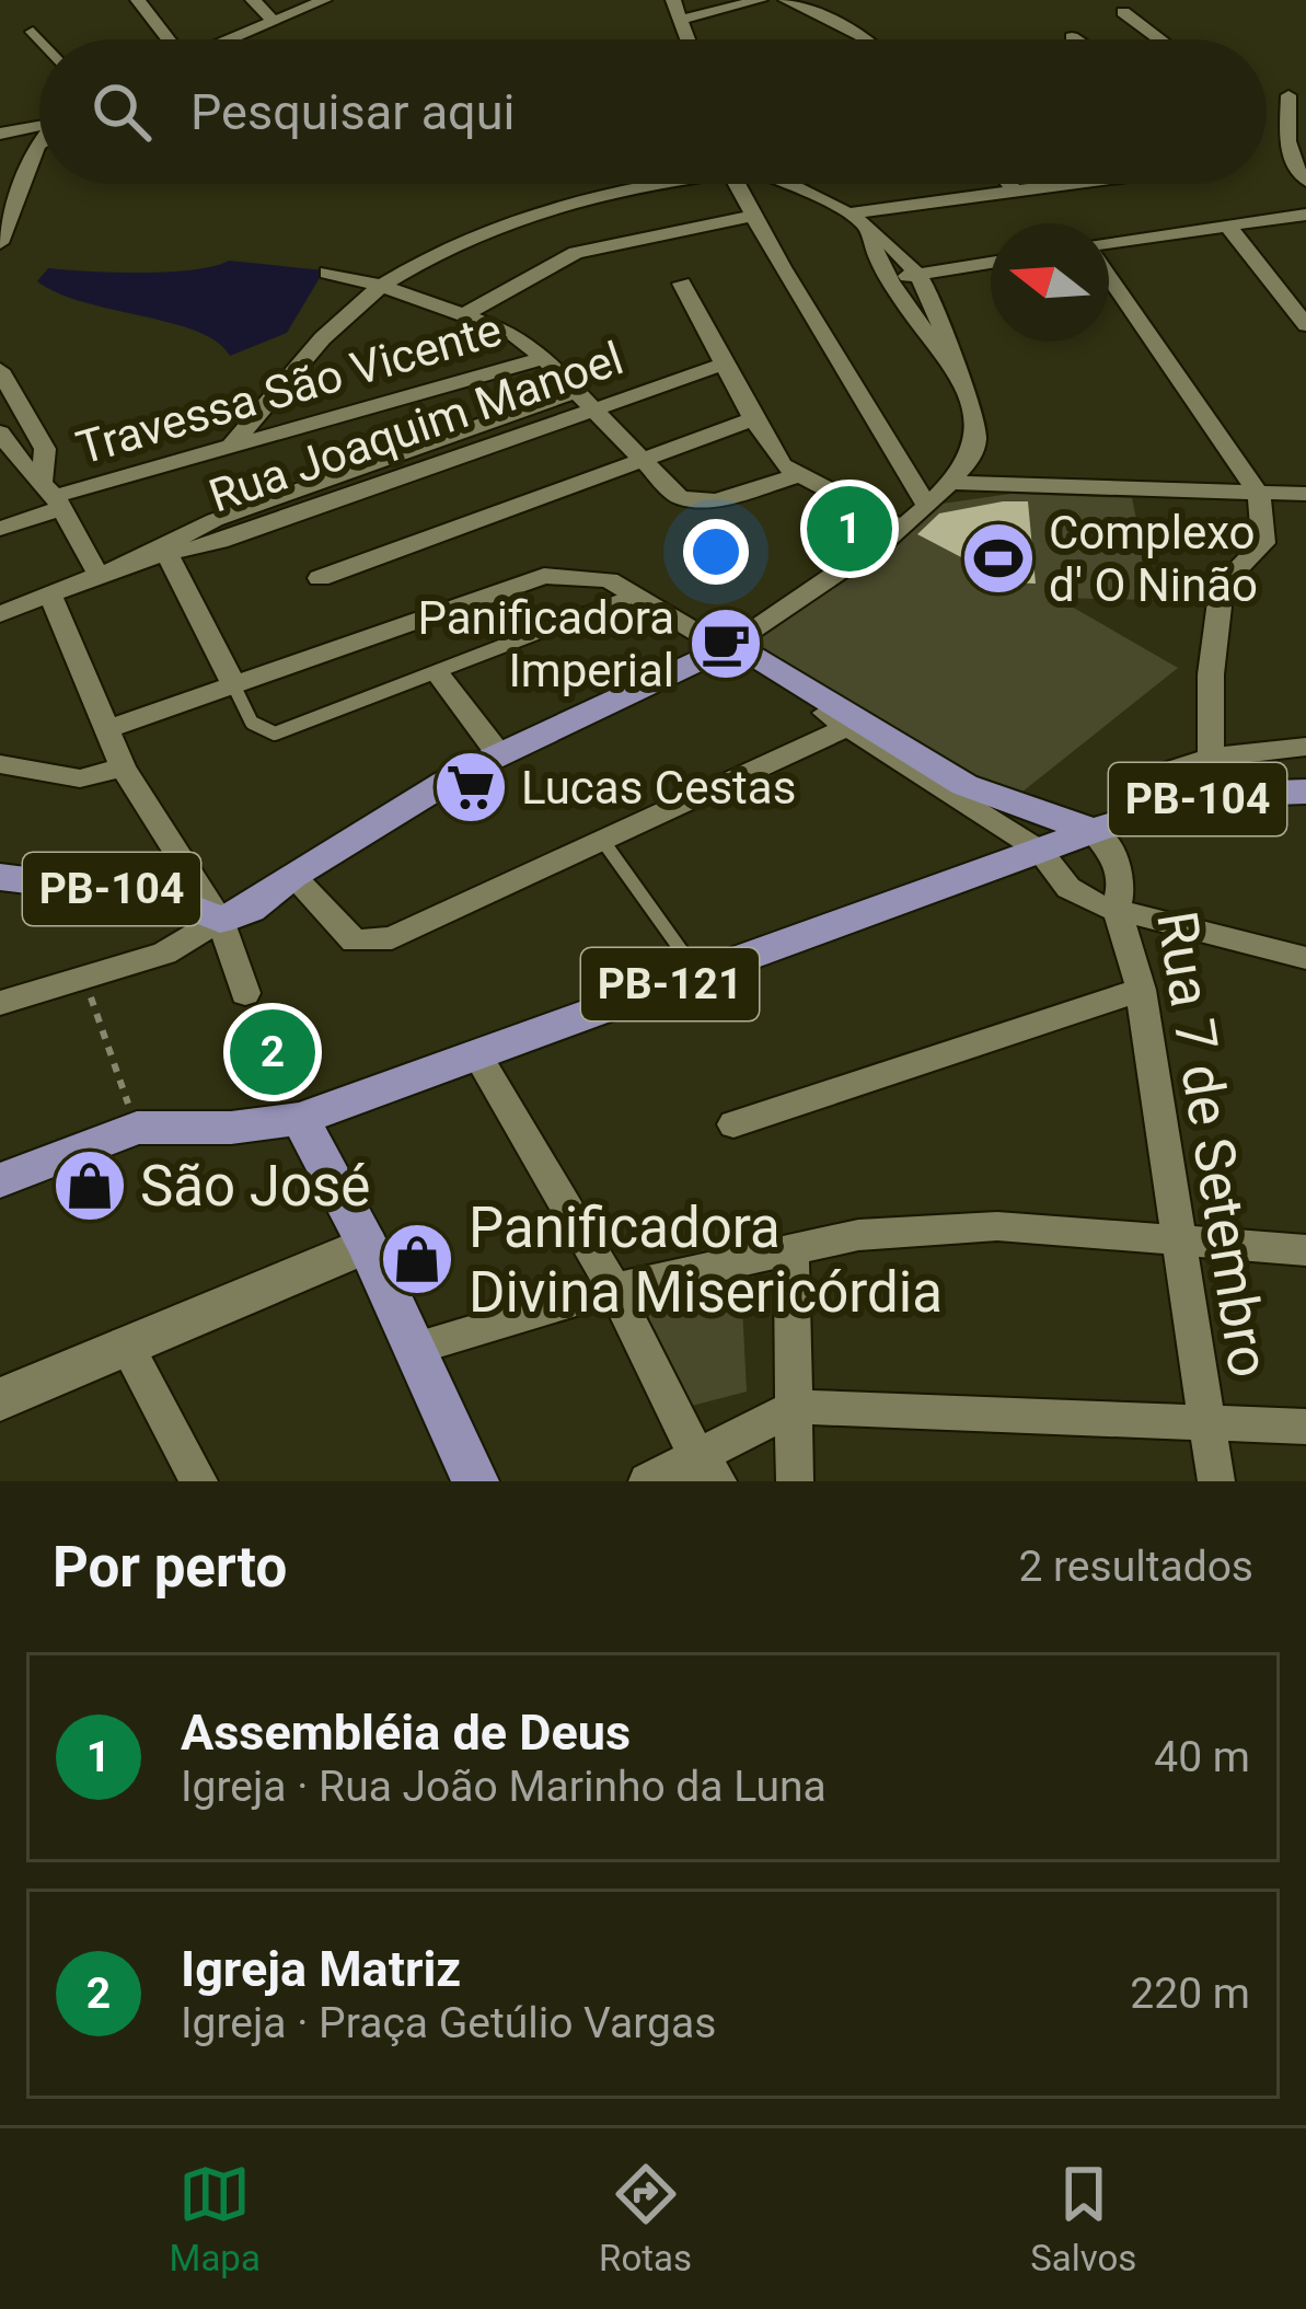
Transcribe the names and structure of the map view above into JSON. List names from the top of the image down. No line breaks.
{"streets":{"main road":["PB-104","PB-121"],"street":["Travessa São Vicente","Rua Joaquim Manoel","Rua 7 de Setembro"]},"crossings":[["PB-104","PB-121"],["PB-104","Rua 7 de Setembro"],["PB-121","Rua 7 de Setembro"]],"places":{"sports":["Complexo d' O Ninão"],"cafe":["Panificadora Imperial"],"supermarket":["Lucas Cestas"],"shop":["São José","Panificadora Divina Misericórdia"]},"north":"left","page":{"search":"Pesquisar aqui","pins":["1","2"],"heading":["Por perto","2 resultados"],"list":[{"mark":"1","name":"Assembléia de Deus","note":"Igreja · Rua João Marinho da Luna","value":"40 m"},{"mark":"2","name":"Igreja Matriz","note":"Igreja · Praça Getúlio Vargas","value":"220 m"}],"nav":["Mapa","Rotas","Salvos"]}}
